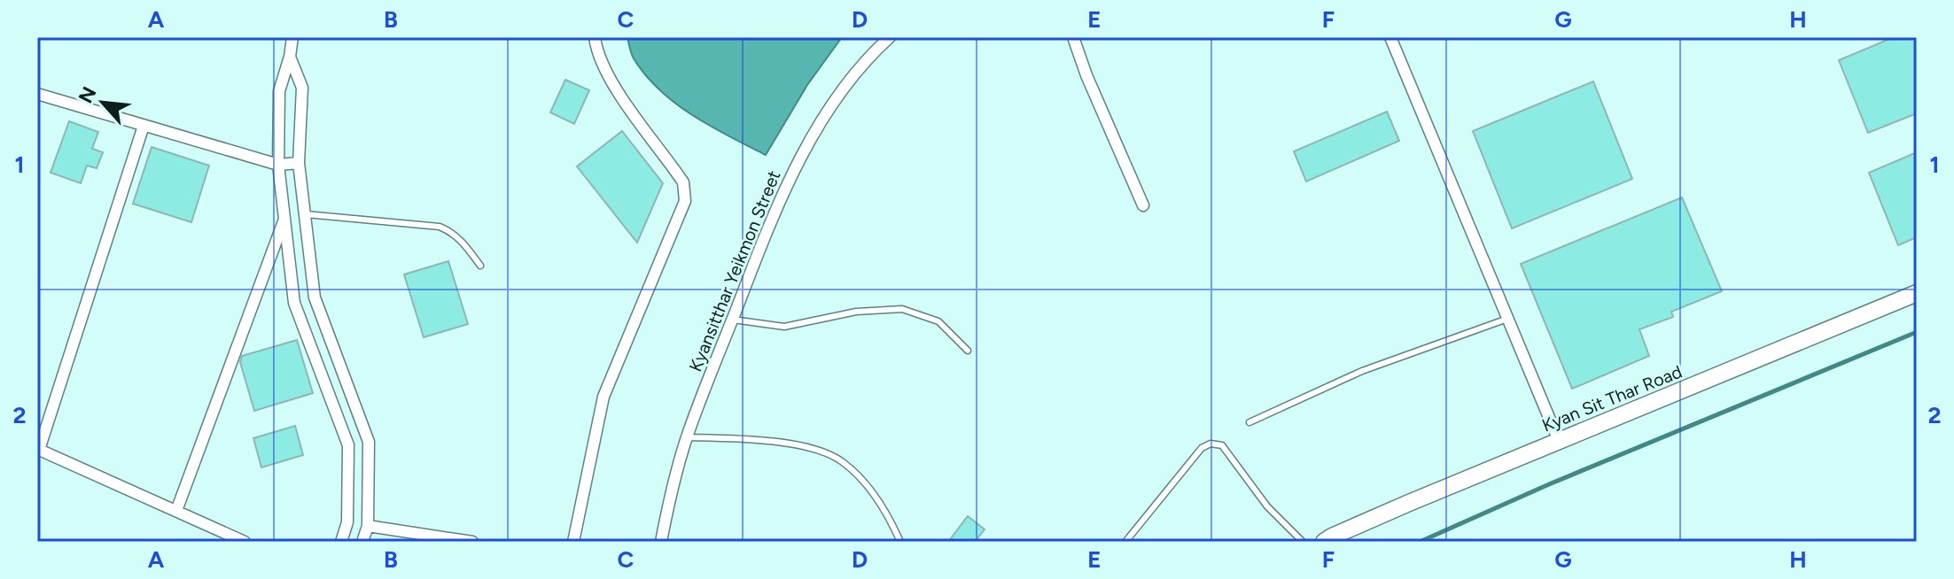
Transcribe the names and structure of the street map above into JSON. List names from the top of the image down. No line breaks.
{"streets":{"main road":["Kyan Sit Thar Road"],"street":["Kyansitthar Yeikmon Street"]},"north":"top left","grid":{"columns":["A","B","C","D","E","F","G","H"],"rows":["1","2"]}}
